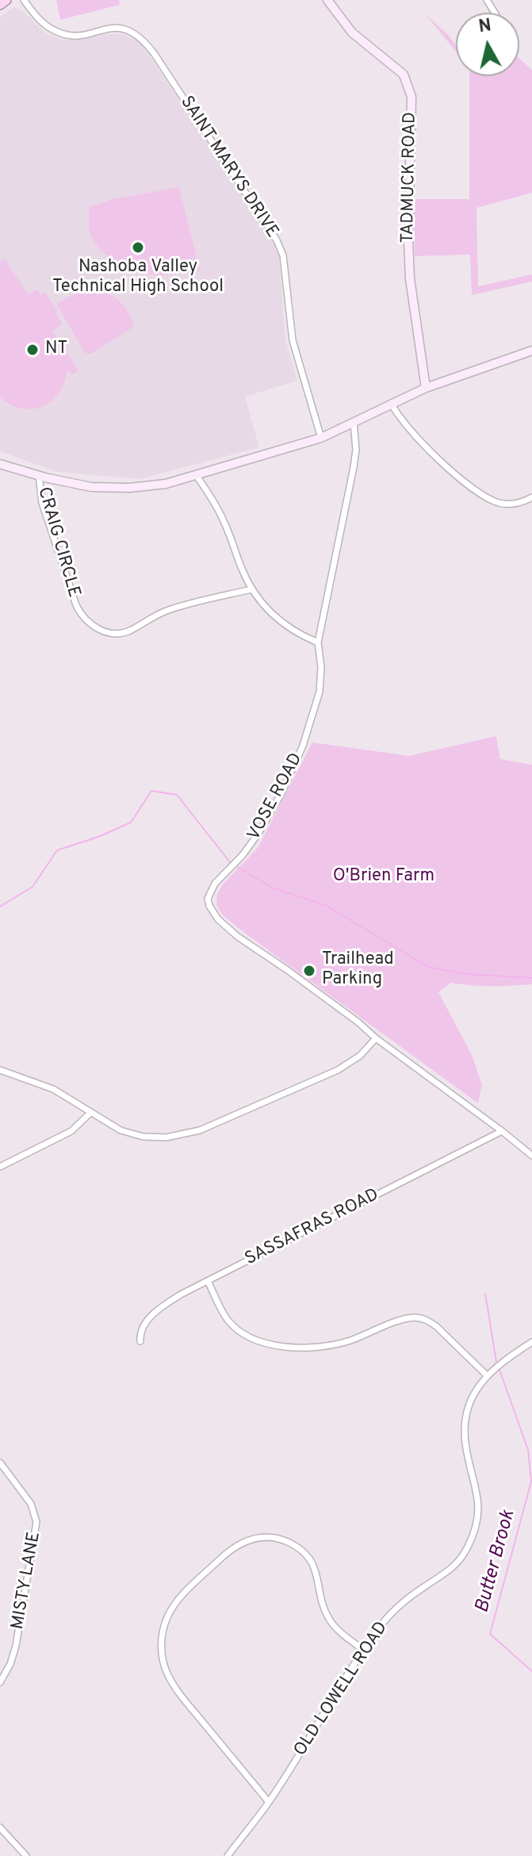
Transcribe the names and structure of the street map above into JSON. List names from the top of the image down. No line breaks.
{"streets":{"main road":["TADMUCK ROAD"],"street":["SAINT MARYS DRIVE","CRAIG CIRCLE","VOSE ROAD","SASSAFRAS ROAD","MISTY LANE","OLD LOWELL ROAD"]},"crossings":[["VOSE ROAD","SASSAFRAS ROAD"]],"water":["Butter Brook"],"parks":["O'Brien Farm"],"places":["Nashoba Valley Technical High School","NT","Trailhead Parking"],"north":"top"}
